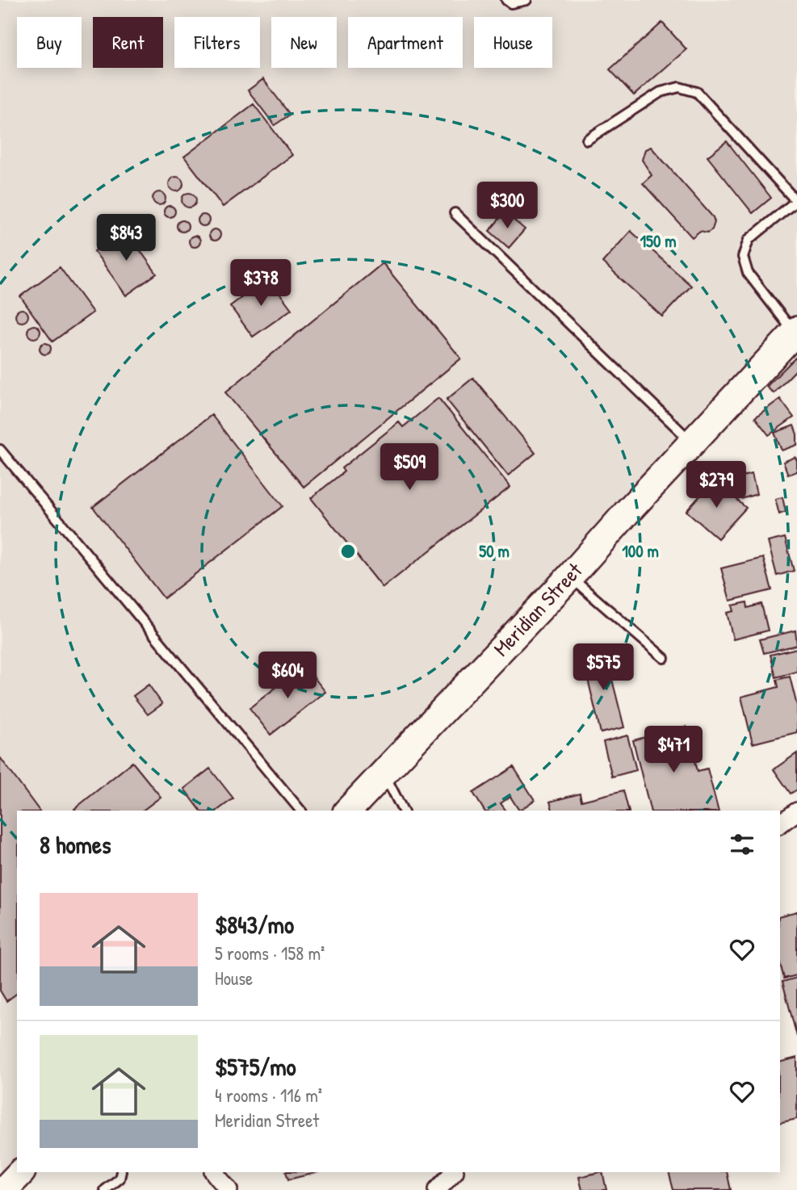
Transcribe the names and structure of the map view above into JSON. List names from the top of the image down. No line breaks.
{"streets":{"main road":["Meridian Street"]},"page":{"chip":["Buy","Rent","Filters","New","Apartment","House"],"price":["$300","$843","$378","$509","$279","$575","$604","$471"],"heading":"8 homes","list":[{"name":"$843/mo","note":"5 rooms · 158 m² · House"},{"name":"$575/mo","note":"4 rooms · 116 m² · Meridian Street"}]},"rings":["150 m","50 m","100 m"]}
